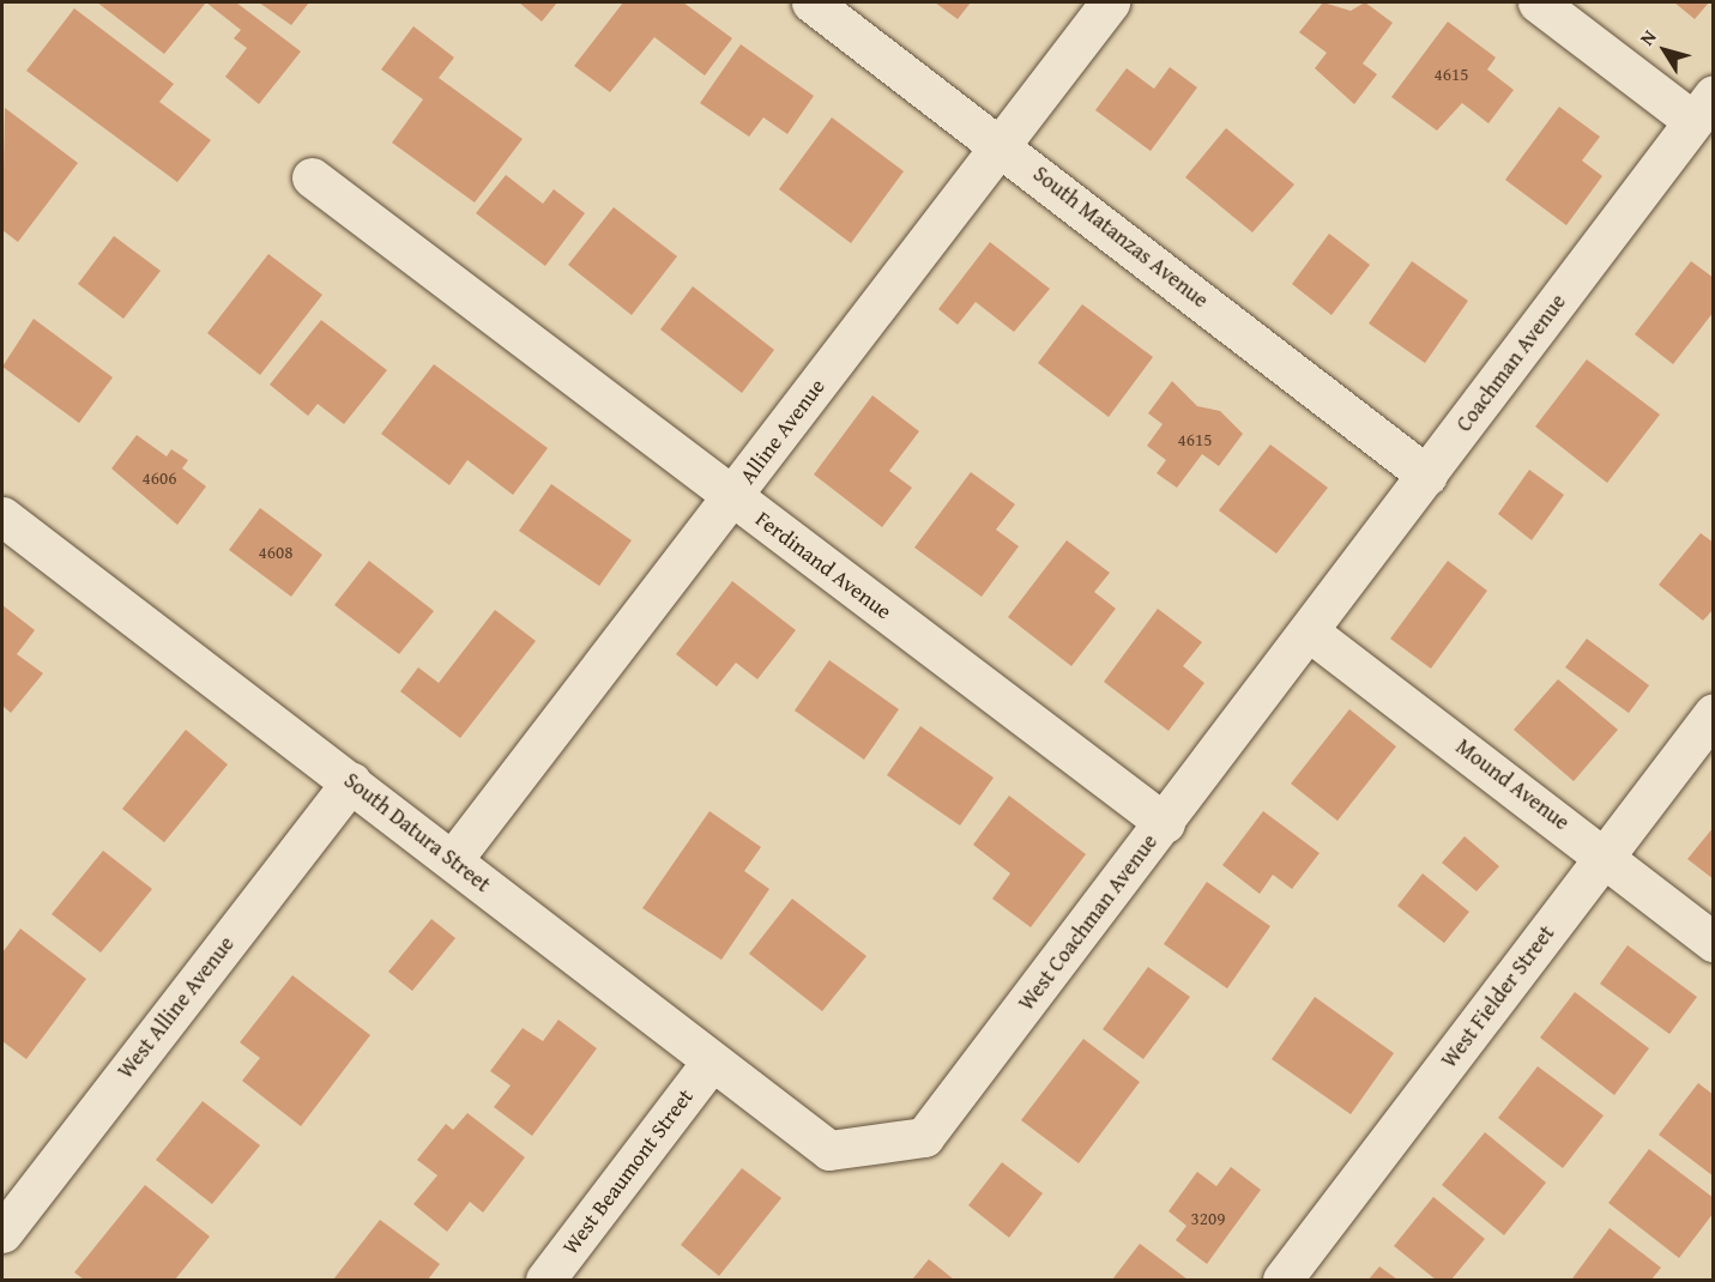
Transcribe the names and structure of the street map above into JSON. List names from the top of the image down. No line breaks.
{"streets":{"street":["South Matanzas Avenue","Coachman Avenue","Alline Avenue","Ferdinand Avenue","Mound Avenue","South Datura Street","West Coachman Avenue","West Fielder Street","West Alline Avenue","West Beaumont Street"]},"crossings":[["South Matanzas Avenue","Coachman Avenue"],["South Matanzas Avenue","Alline Avenue"],["Coachman Avenue","Mound Avenue"],["Coachman Avenue","West Coachman Avenue"],["Alline Avenue","Ferdinand Avenue"],["Alline Avenue","South Datura Street"],["Ferdinand Avenue","West Coachman Avenue"],["Mound Avenue","West Coachman Avenue"],["Mound Avenue","West Fielder Street"],["South Datura Street","West Coachman Avenue"],["South Datura Street","West Alline Avenue"],["South Datura Street","West Beaumont Street"]],"house_numbers":["4615","4615","4606","4608","3209"],"north":"top left"}
